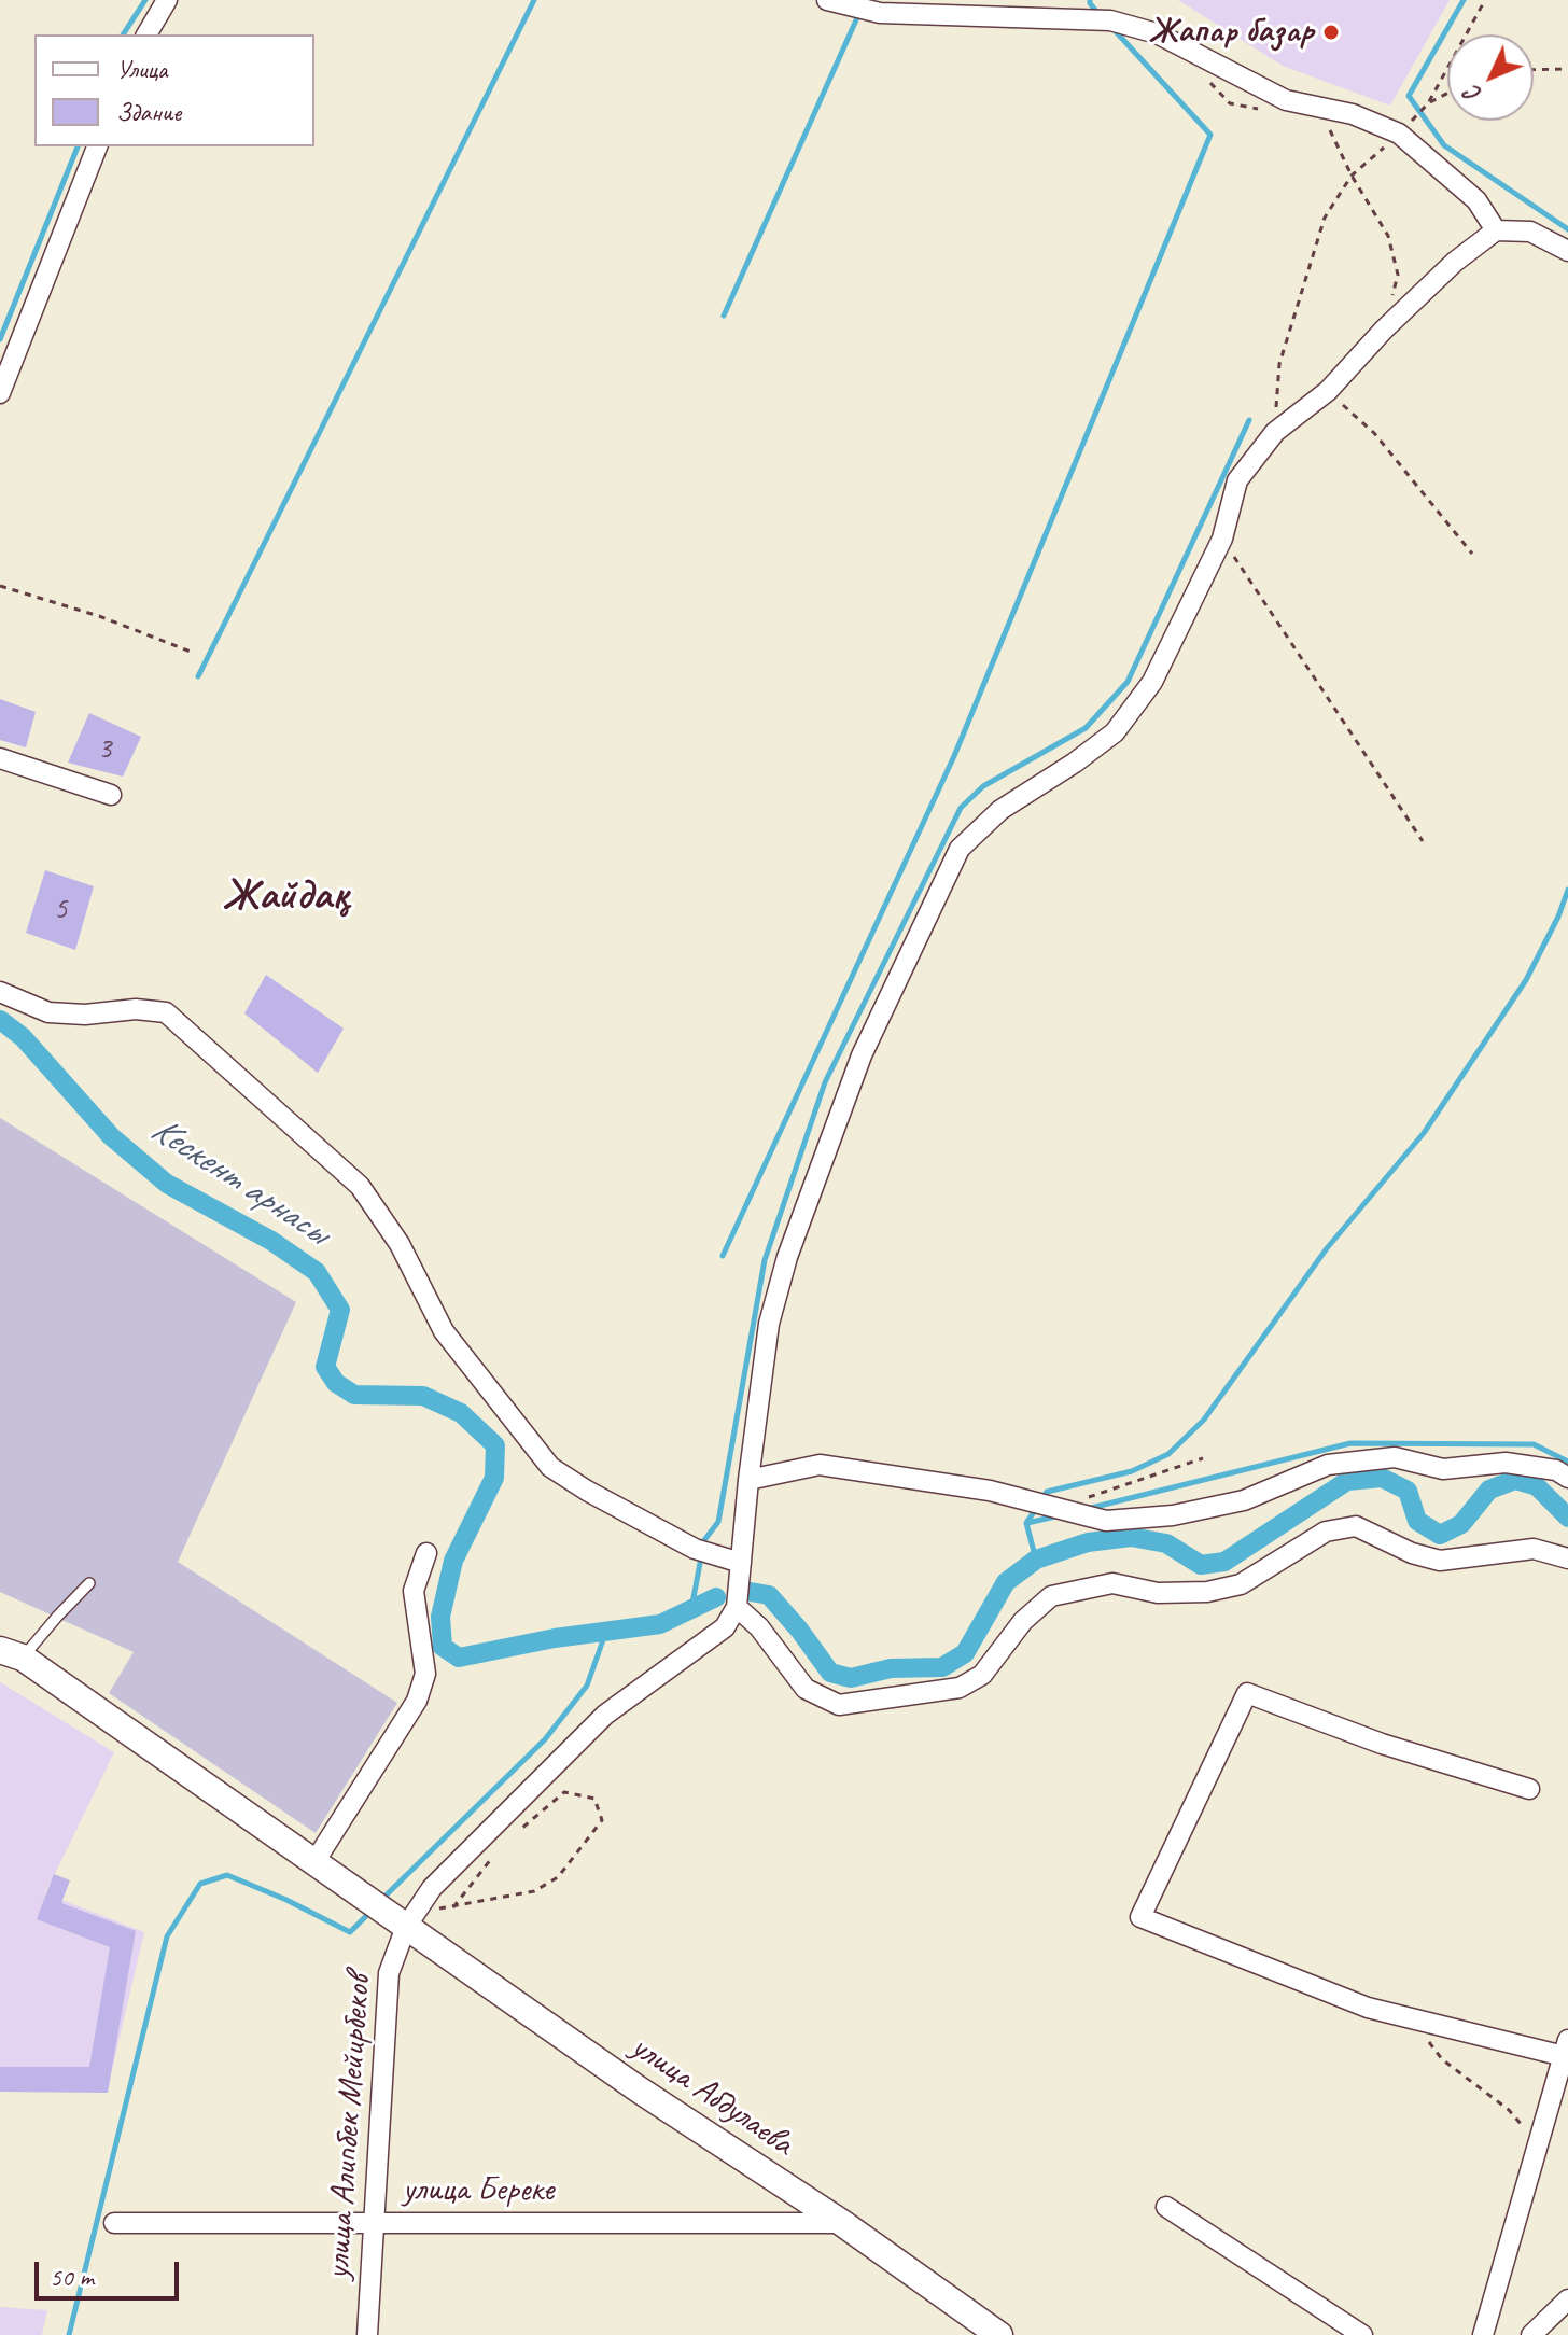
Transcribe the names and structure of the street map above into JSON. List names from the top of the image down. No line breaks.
{"streets":{"main road":["улица Абдулаева"],"street":["улица Алипбек Мейирбеков","улица Береке"]},"crossings":[["улица Абдулаева","улица Алипбек Мейирбеков"],["улица Абдулаева","улица Береке"],["улица Алипбек Мейирбеков","улица Береке"]],"districts":["Жайдақ"],"water":["Кескент арнасы"],"places":["Жапар базар"],"house_numbers":["3","5"],"legend":["Улица","Здание"],"scale_bar":"50 m","north":"bottom left"}
